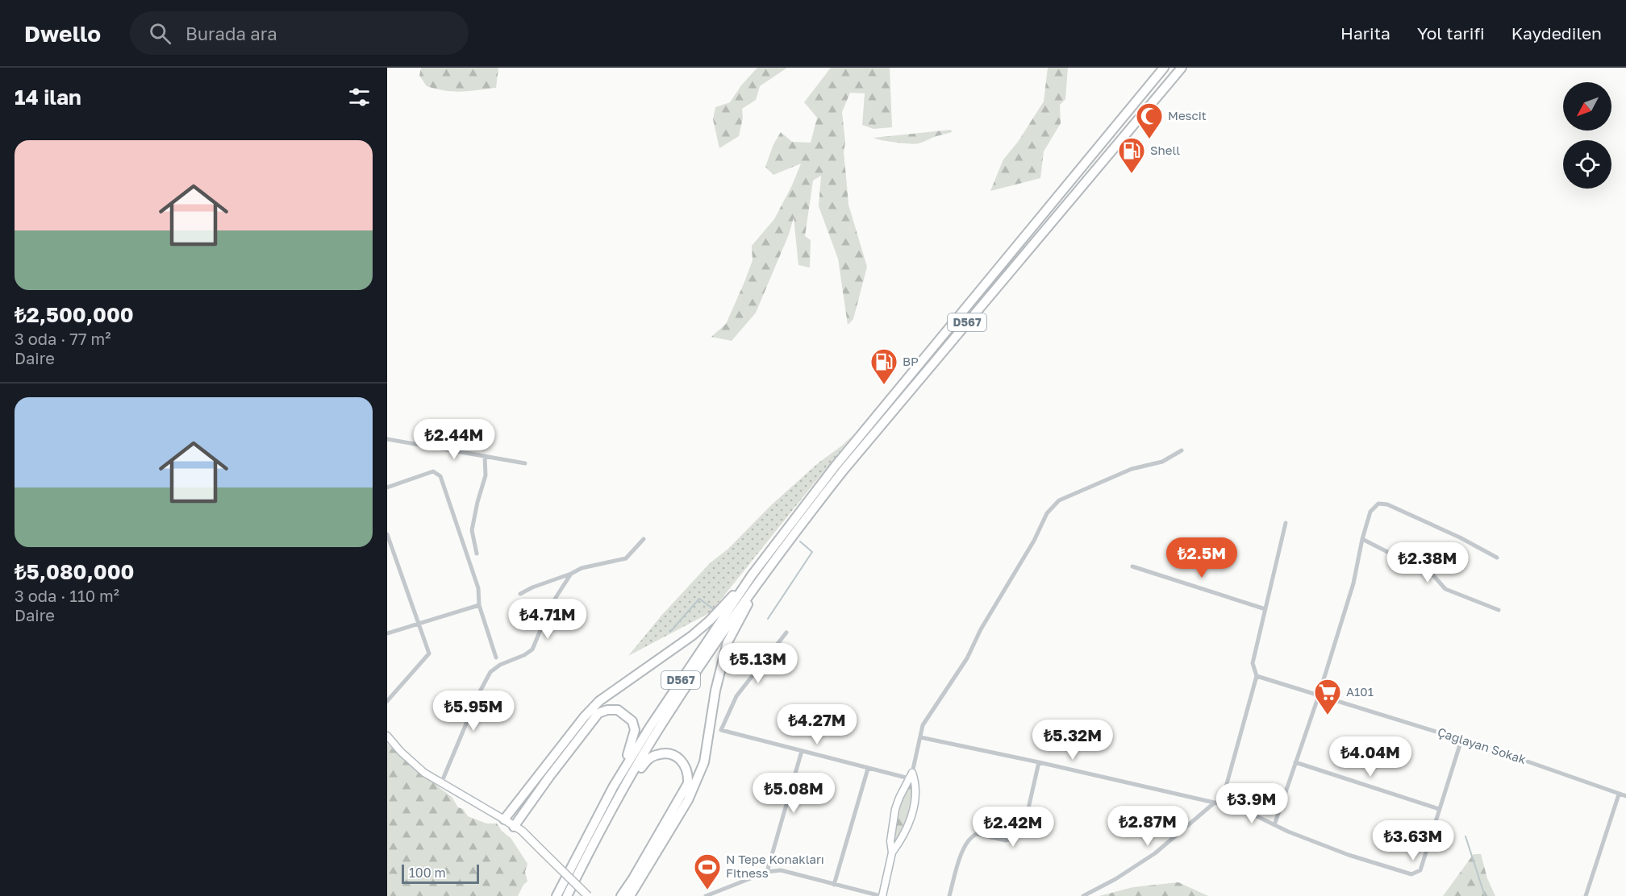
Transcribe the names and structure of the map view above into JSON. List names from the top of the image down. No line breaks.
{"streets":{"highway":["D567"],"street":["Çağlayan Sokak"]},"places":{"mosque":["Mescit"],"fuel station":["Shell","BP"],"supermarket":["A101"],"sports":["N Tepe Konakları Fitness"]},"scale_bar":"100 m","north":"bottom left","page":{"header":"Dwello","search":"Burada ara","nav":["Harita","Yol tarifi","Kaydedilen"],"heading":"14 ilan","list":[{"name":"₺2,500,000","note":"3 oda · 77 m² · Daire"},{"name":"₺5,080,000","note":"3 oda · 110 m² · Daire"}],"price":["₺2.44M","₺2.5M","₺2.38M","₺4.71M","₺5.13M","₺5.95M","₺4.27M","₺5.32M","₺4.04M","₺5.08M","₺3.9M","₺2.87M","₺2.42M","₺3.63M"],"scale":"100 m"}}
